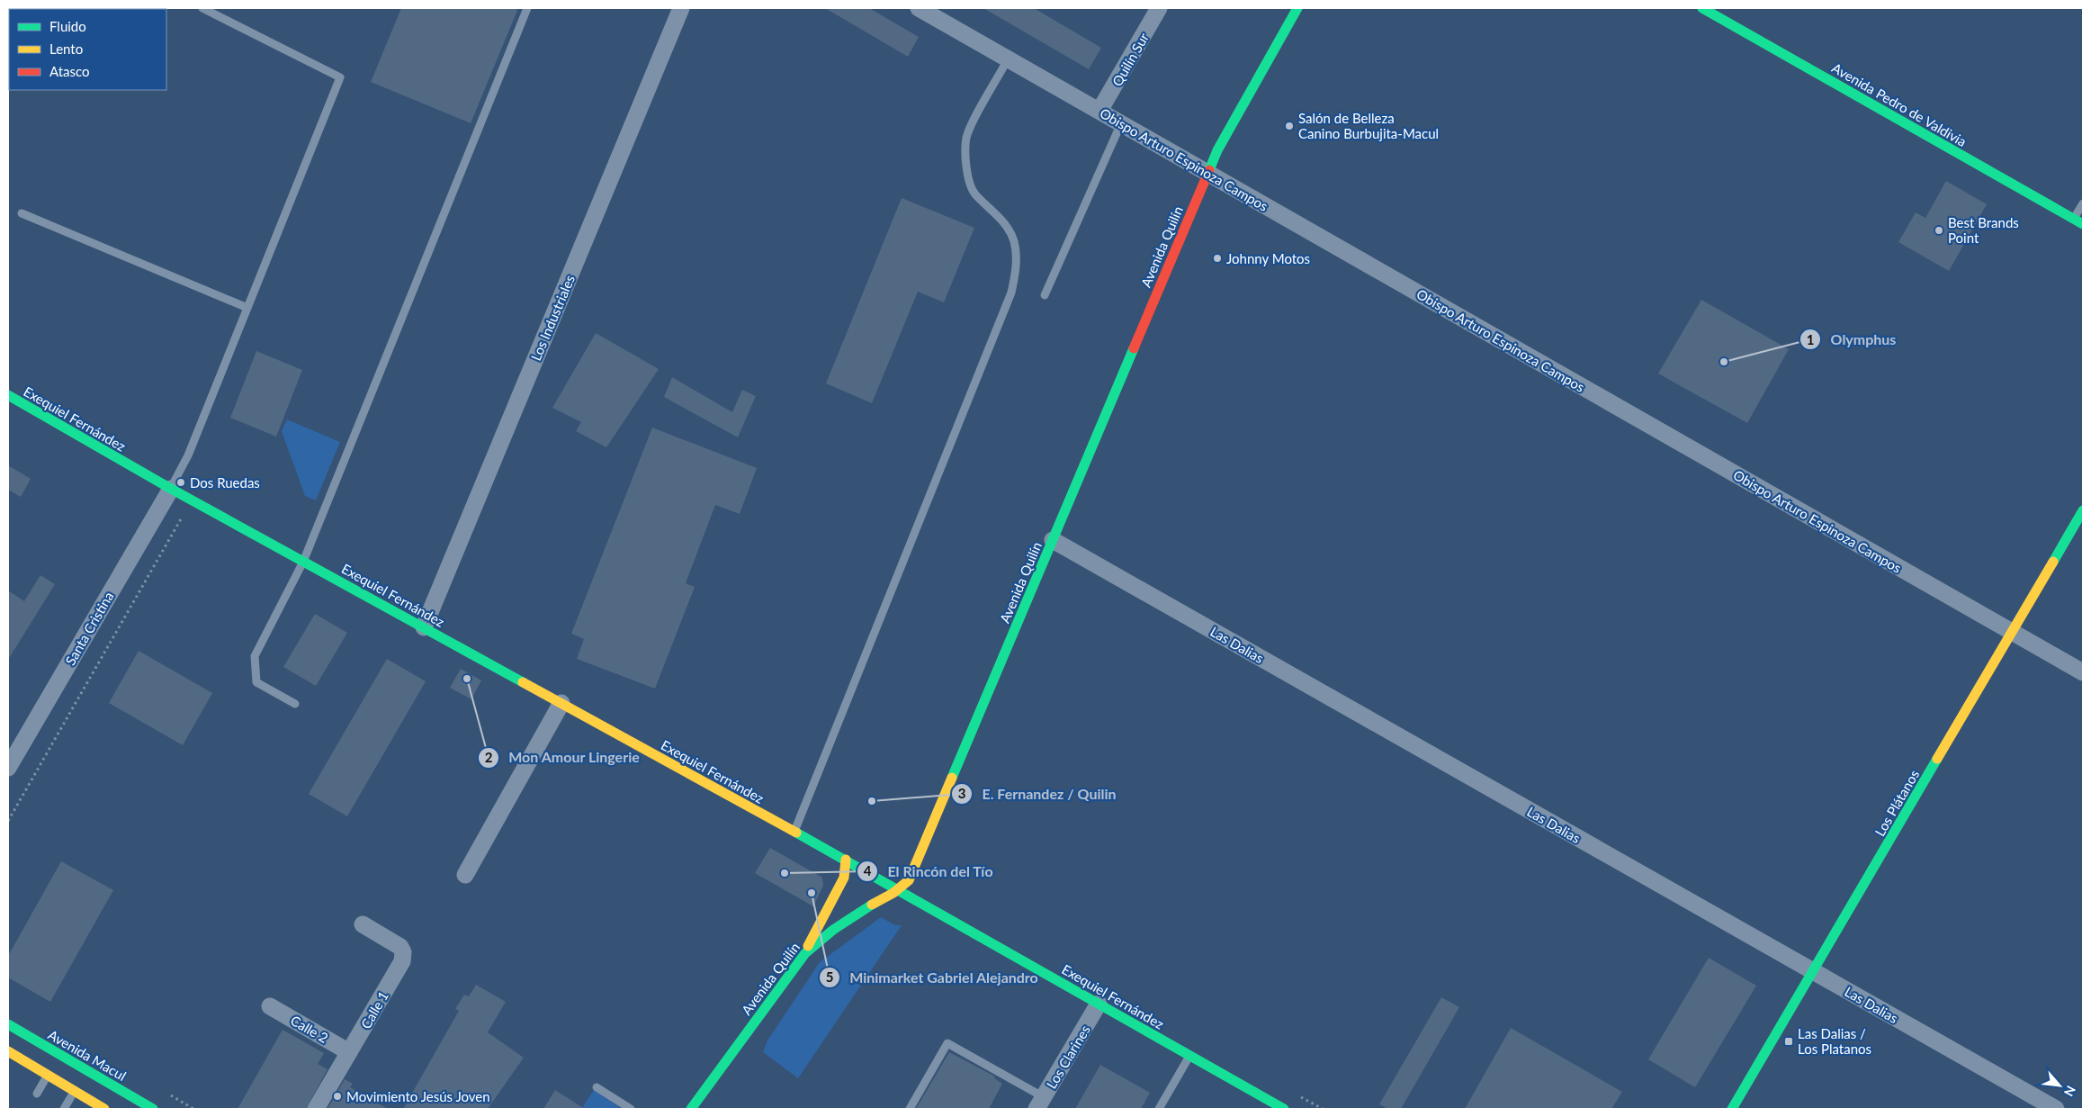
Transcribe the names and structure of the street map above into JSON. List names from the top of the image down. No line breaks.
{"streets":{"street":["Quilín Sur","Avenida Pedro de Valdivia","Obispo Arturo Espinoza Campos","Avenida Quilín","Los Industriales","Exequiel Fernández","Santa Cristina","Las Dalias","Los Plátanos","Calle 1","Calle 2","Avenida Macul","Los Clarines"]},"crossings":[["Quilín Sur","Obispo Arturo Espinoza Campos"],["Obispo Arturo Espinoza Campos","Avenida Quilín"],["Obispo Arturo Espinoza Campos","Los Plátanos"],["Avenida Quilín","Exequiel Fernández"],["Avenida Quilín","Las Dalias"],["Los Industriales","Exequiel Fernández"],["Exequiel Fernández","Santa Cristina"],["Exequiel Fernández","Los Clarines"],["Las Dalias","Los Plátanos"],["Calle 1","Calle 2"]],"places":{"other":["Salón de Belleza Canino Burbujita-Macul","Best Brands Point","Johnny Motos","Olymphus","Dos Ruedas","Mon Amour Lingerie","E. Fernandez / Quilin","El Rincón del Tío","Minimarket Gabriel Alejandro","Movimiento Jesús Joven"],"transit":["Las Dalias / Los Platanos"]},"legend":["Fluido","Lento","Atasco"],"north":"bottom right"}
